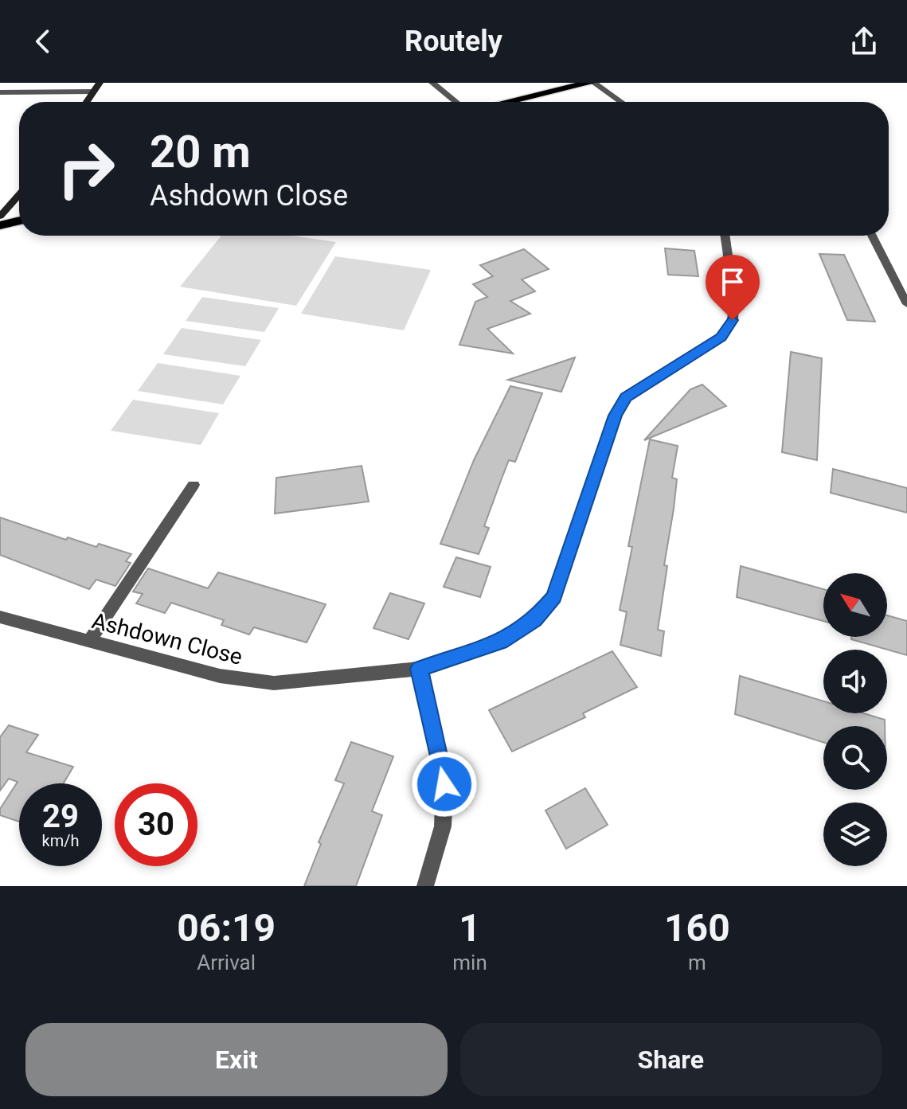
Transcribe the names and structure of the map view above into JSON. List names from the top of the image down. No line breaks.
{"streets":{"street":["Ashdown Close"]},"north":"top left","page":{"header":"Routely","turn":["20 m","Ashdown Close"],"speed":"29 km/h","limit":"30","eta":["06:19","Arrival","1","min","160","m"],"buttons":["Exit","Share"]}}
